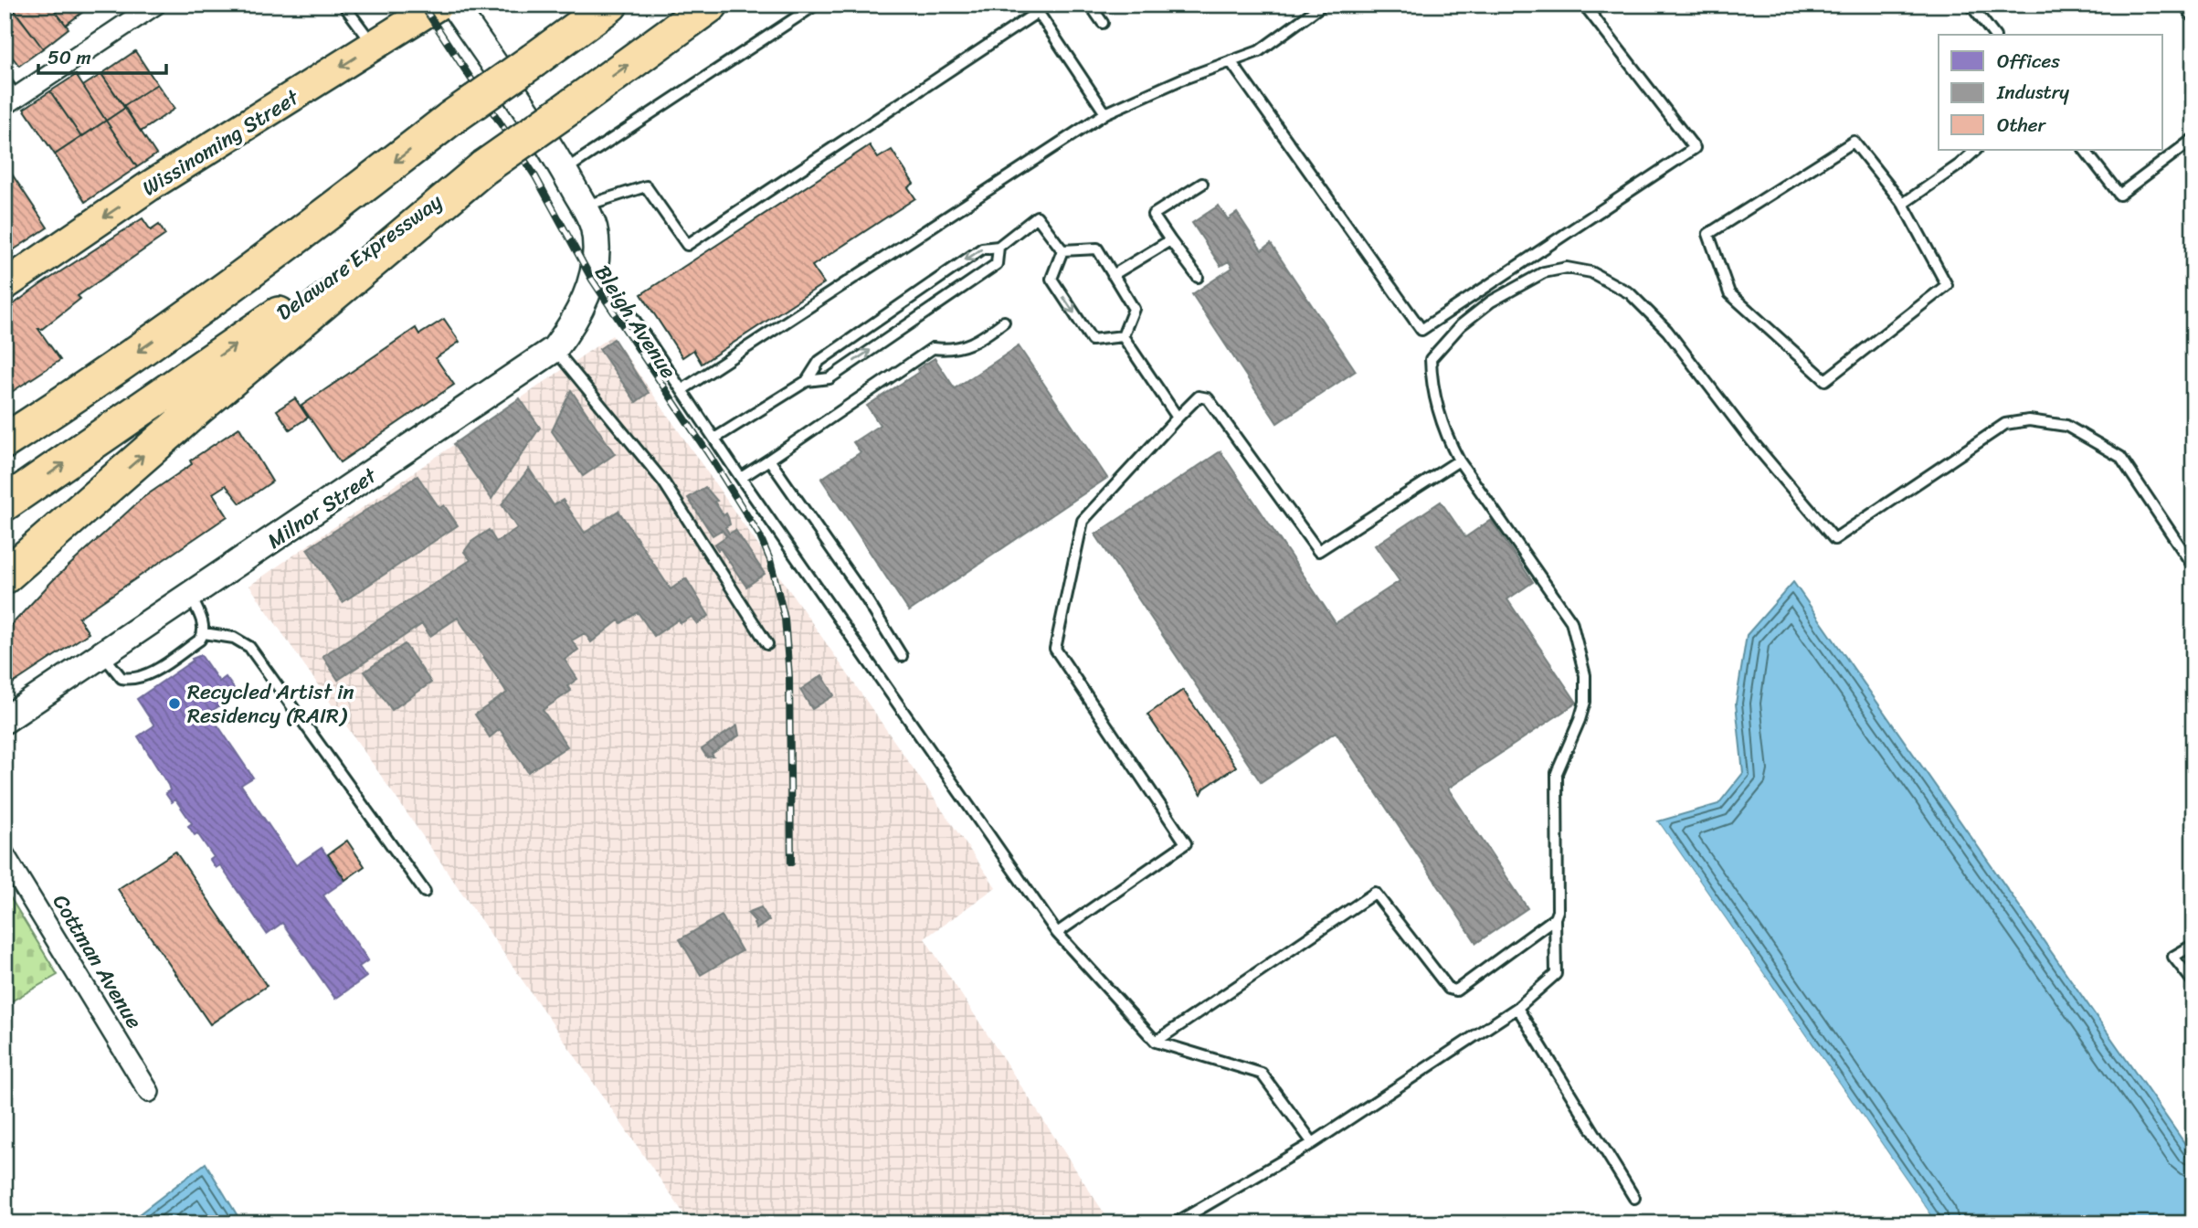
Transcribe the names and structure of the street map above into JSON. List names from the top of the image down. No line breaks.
{"streets":{"highway":["Delaware Expressway"],"main road":["Wissinoming Street","Bleigh Avenue","Milnor Street"],"street":["Cottman Avenue"]},"crossings":[["Bleigh Avenue","Milnor Street"]],"one_way":["Wissinoming Street"],"places":["Recycled Artist in Residency (RAIR)"],"legend":["Offices","Industry","Other"],"scale_bar":"50 m"}
